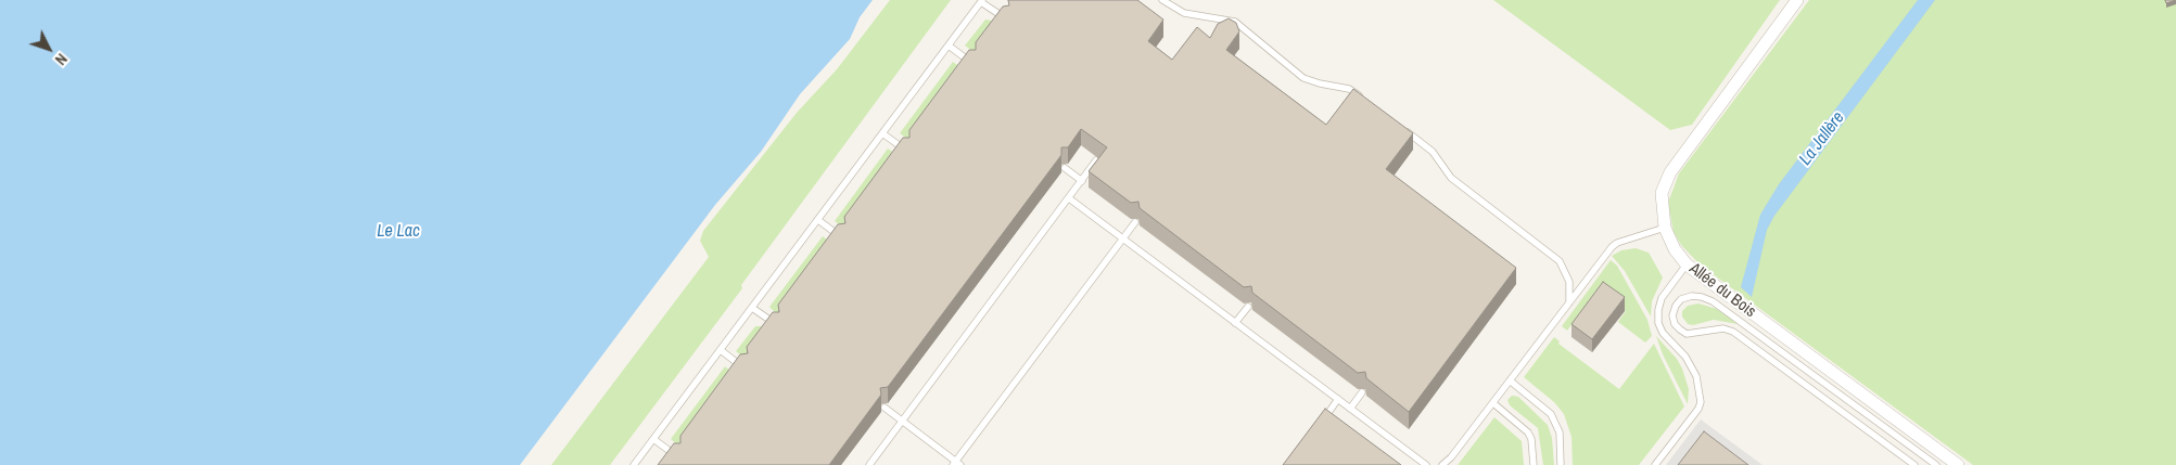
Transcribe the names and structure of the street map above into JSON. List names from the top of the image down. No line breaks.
{"streets":{"street":["Allée du Bois"]},"water":["La Jallère","Le Lac"],"north":"bottom right"}
